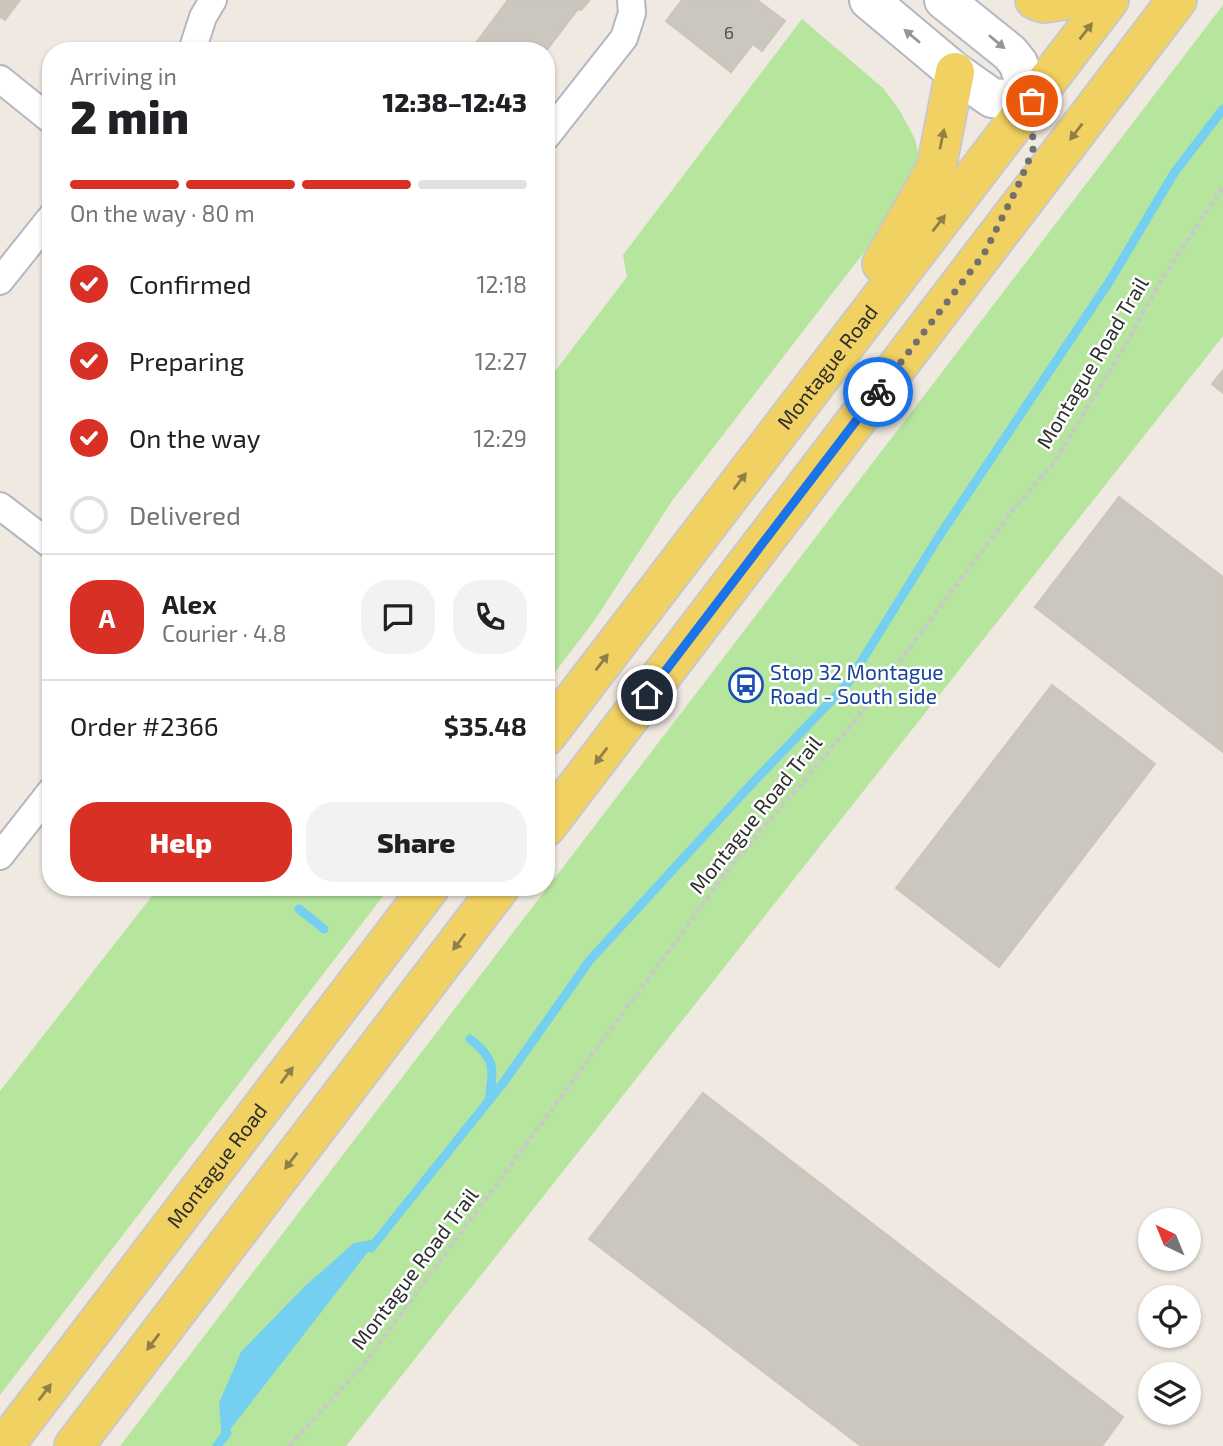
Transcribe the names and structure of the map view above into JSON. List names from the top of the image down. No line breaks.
{"streets":{"main road":["Montague Road"],"path":["Montague Road Trail"]},"places":{"bus stop":["Stop 32 Montague Road - South side"]},"house_numbers":["6"],"north":"top left","page":{"heading":["2 min","Arriving in","12:38–12:43"],"panel":["Alex","Courier · 4.8","Order #2366","$35.48"],"bar":"On the way · 80 m","list":[["Confirmed","12:18"],["Preparing","12:27"],["On the way","12:29"],"Delivered"],"round":"A","buttons":["Help","Share"]}}
